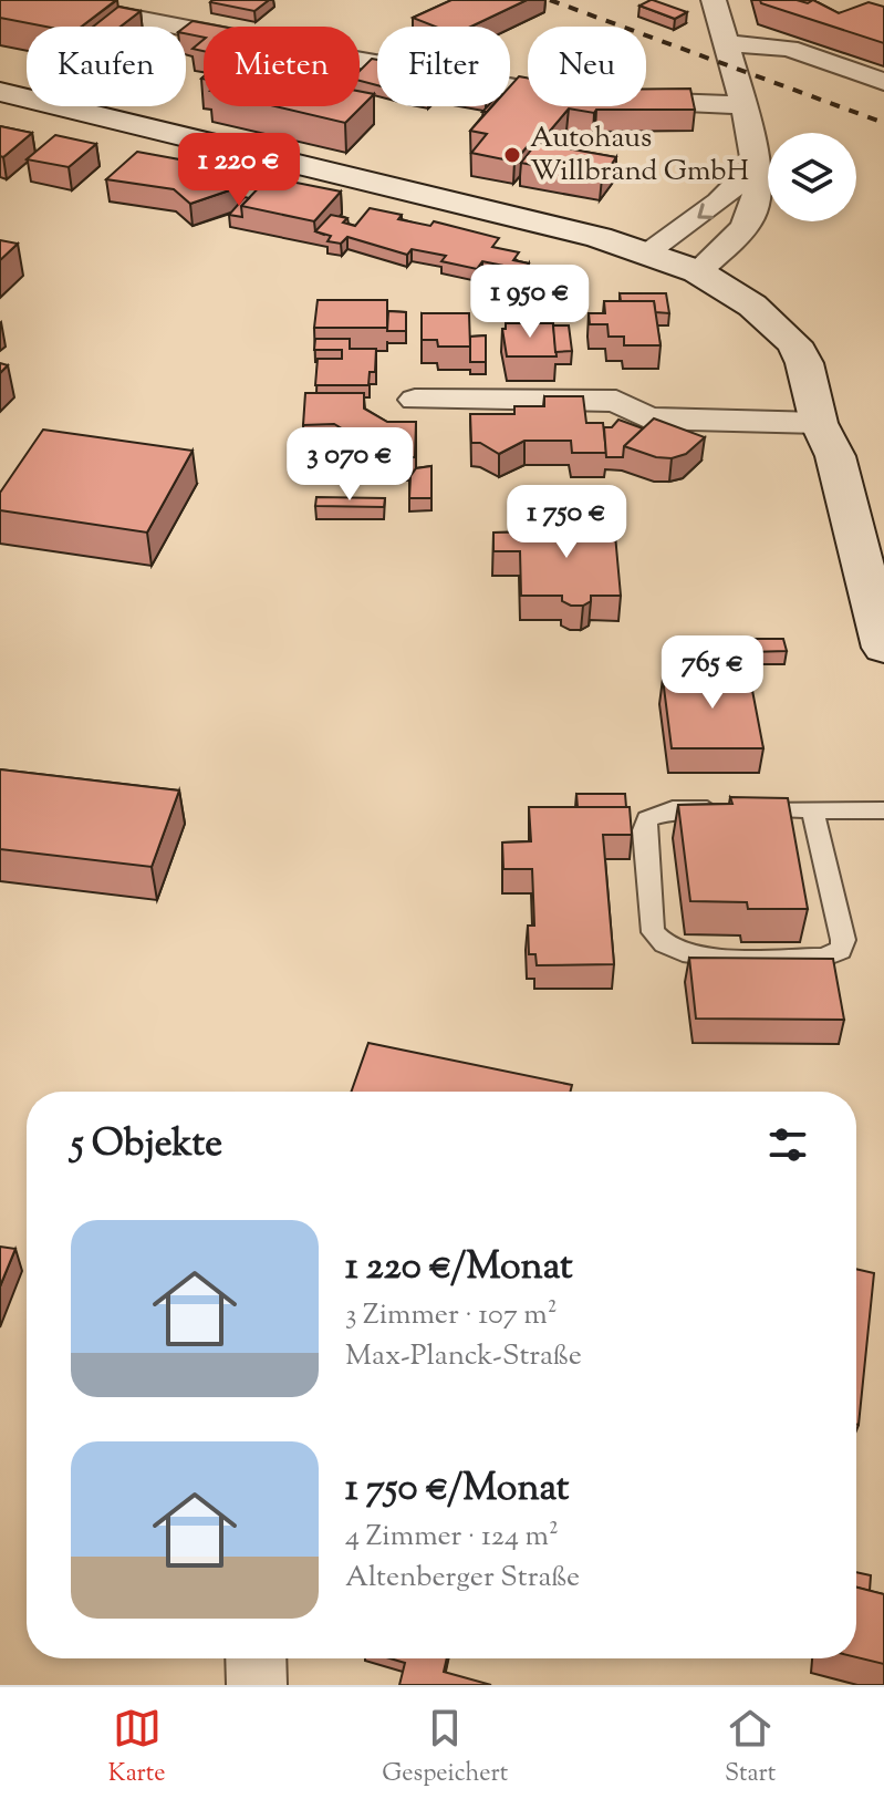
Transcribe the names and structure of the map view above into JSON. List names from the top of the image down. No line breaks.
{"places":["Autohaus Willbrand GmbH"],"page":{"chip":["Kaufen","Mieten","Filter","Neu"],"price":["1 220 €","1 950 €","3 070 €","1 750 €","765 €"],"heading":"5 Objekte","list":[{"name":"1 220 €/Monat","note":"3 Zimmer · 107 m² · Max-Planck-Straße"},{"name":"1 750 €/Monat","note":"4 Zimmer · 124 m² · Altenberger Straße"}],"tabs":["Karte","Gespeichert","Start"]}}
